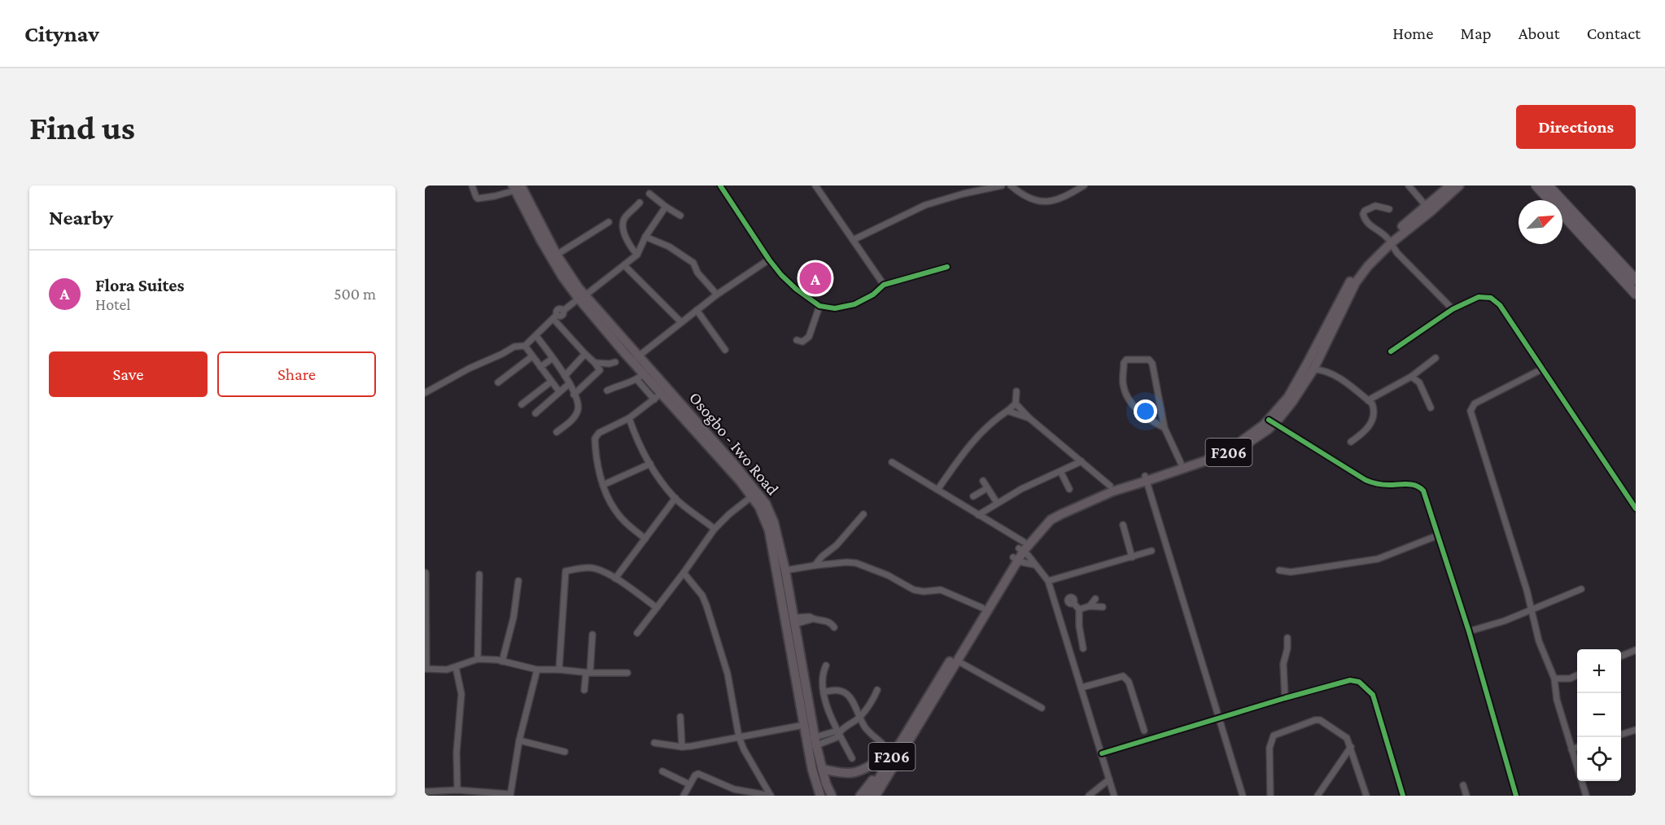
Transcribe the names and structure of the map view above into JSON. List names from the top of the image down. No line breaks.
{"streets":{"main road":["Osogbo - Iwo Road","F206"]},"north":"top right","page":{"header":"Citynav","nav":["Home","Map","About","Contact"],"buttons":["Directions",["Save","Share"]],"title":"Find us","heading":"Nearby","list":[{"mark":"A","name":"Flora Suites","note":"Hotel","value":"500 m"}],"pins":"A","map_buttons":["+","−"]}}
